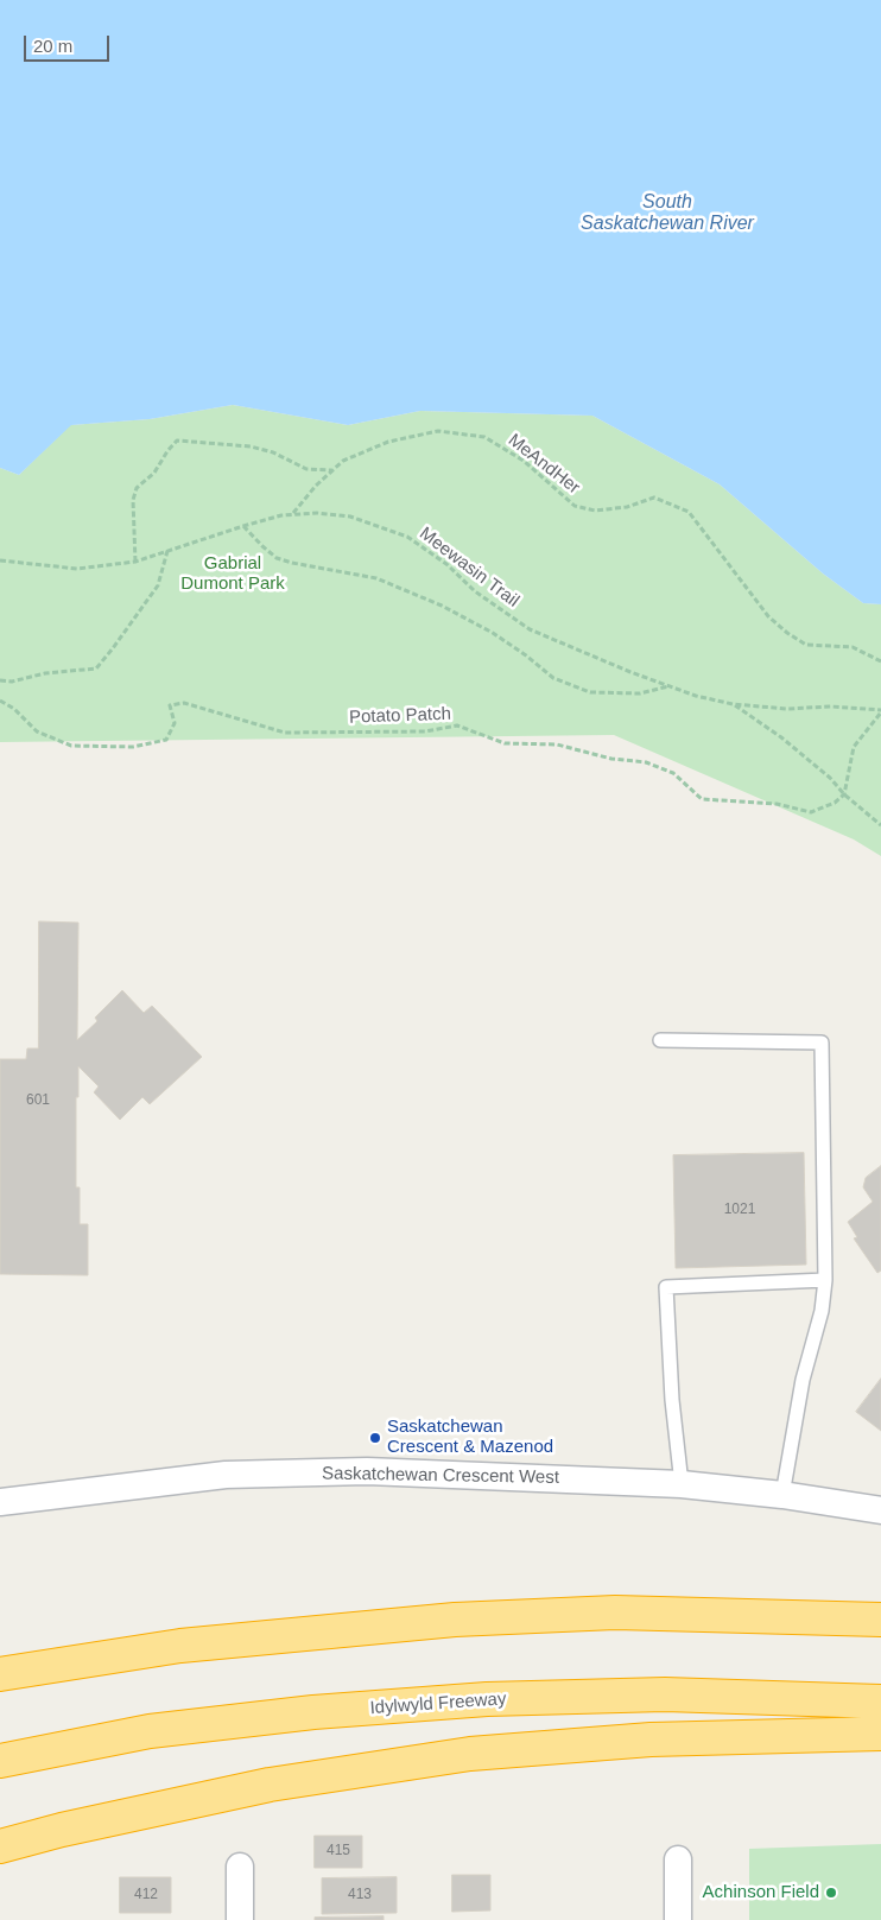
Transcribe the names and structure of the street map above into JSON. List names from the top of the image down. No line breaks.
{"streets":{"highway":["Idylwyld Freeway"],"street":["Saskatchewan Crescent West"],"path":["MeAndHer","Meewasin Trail","Potato Patch"]},"crossings":[["MeAndHer","Meewasin Trail"]],"water":["South Saskatchewan River"],"parks":["Gabrial Dumont Park"],"places":["Saskatchewan Crescent & Mazenod","Achinson Field"],"house_numbers":["601","1021","415","412","413"],"scale_bar":"20 m"}
